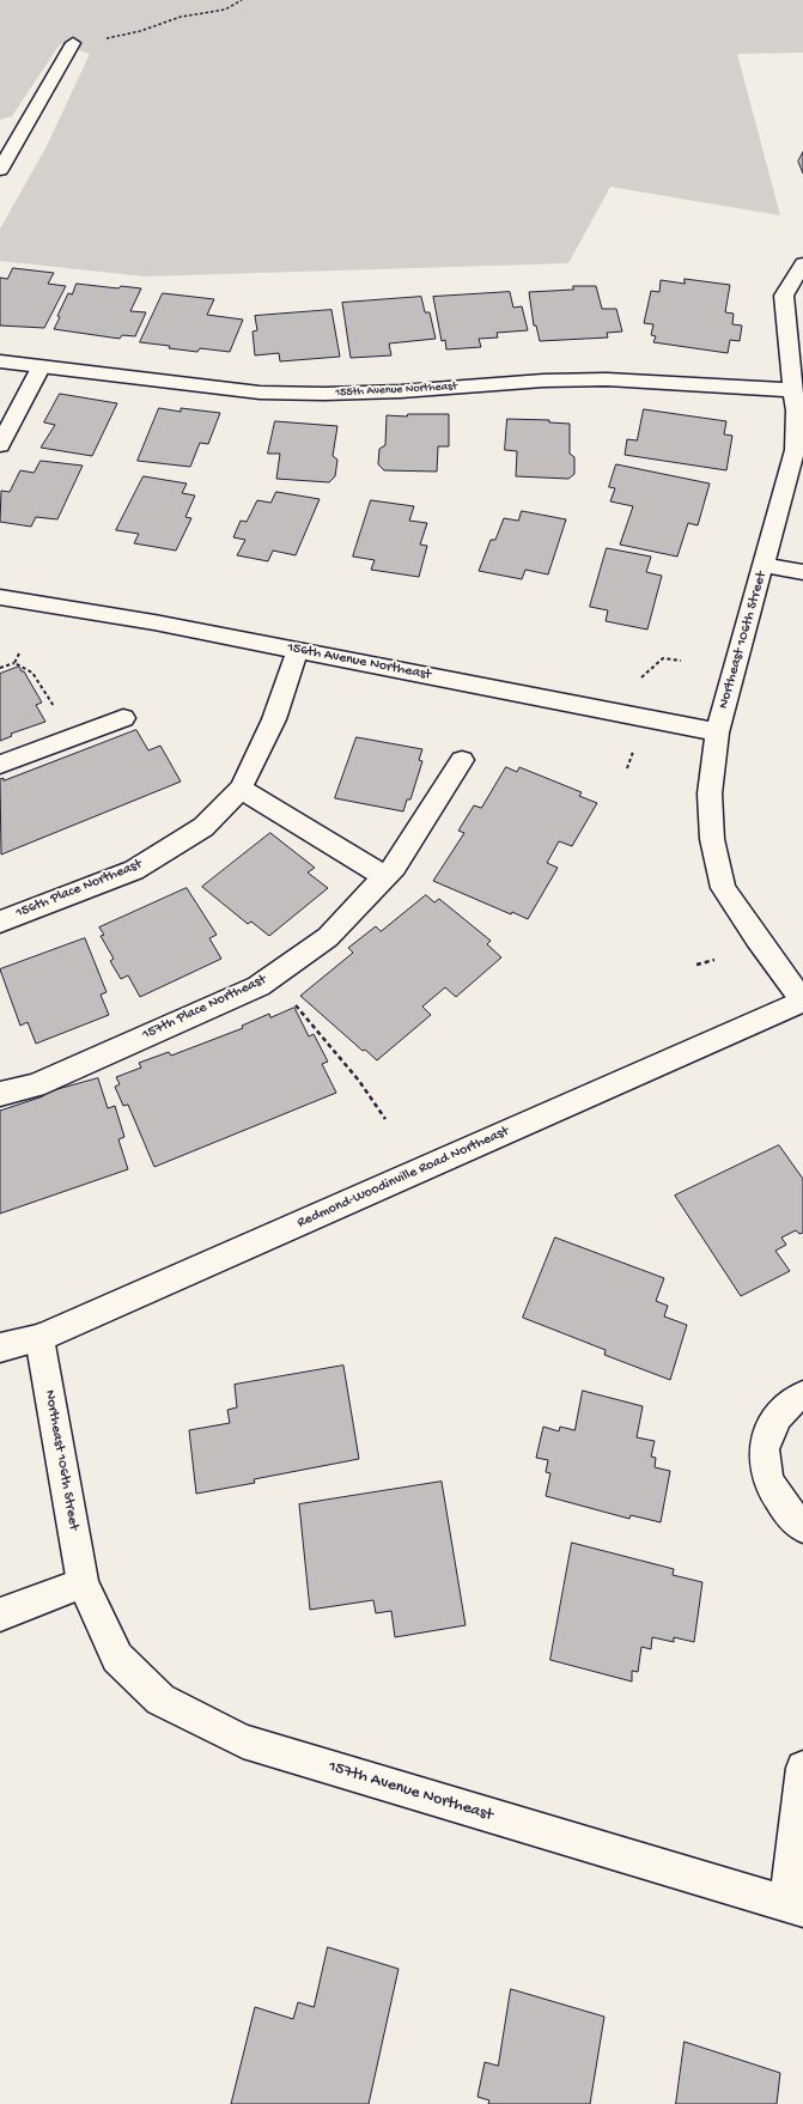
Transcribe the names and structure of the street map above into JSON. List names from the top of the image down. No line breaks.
{"streets":{"street":["155th Avenue Northeast","Northeast 106th Street","156th Avenue Northeast","156th Place Northeast","157th Place Northeast","Redmond-Woodinville Road Northeast","157th Avenue Northeast"]},"crossings":[["155th Avenue Northeast","Northeast 106th Street"],["Northeast 106th Street","156th Avenue Northeast"],["Northeast 106th Street","Redmond-Woodinville Road Northeast"],["Northeast 106th Street","157th Avenue Northeast"],["156th Avenue Northeast","156th Place Northeast"]]}
